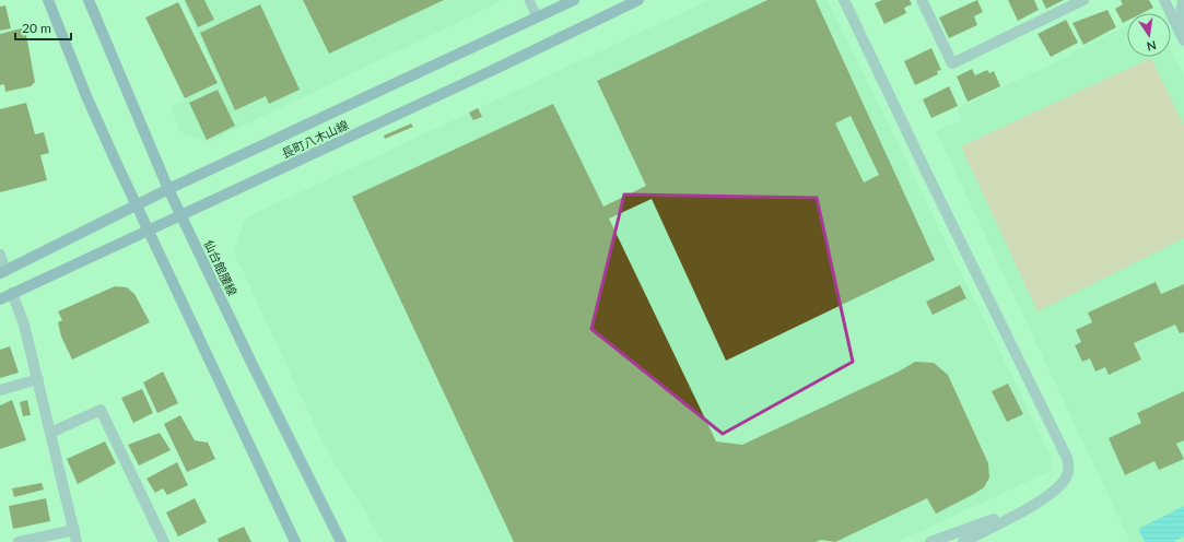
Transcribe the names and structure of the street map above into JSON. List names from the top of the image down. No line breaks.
{"streets":{"street":["長町八木山線","仙台館腰線"]},"crossings":[["長町八木山線","仙台館腰線"]],"scale_bar":"20 m","north":"bottom"}
